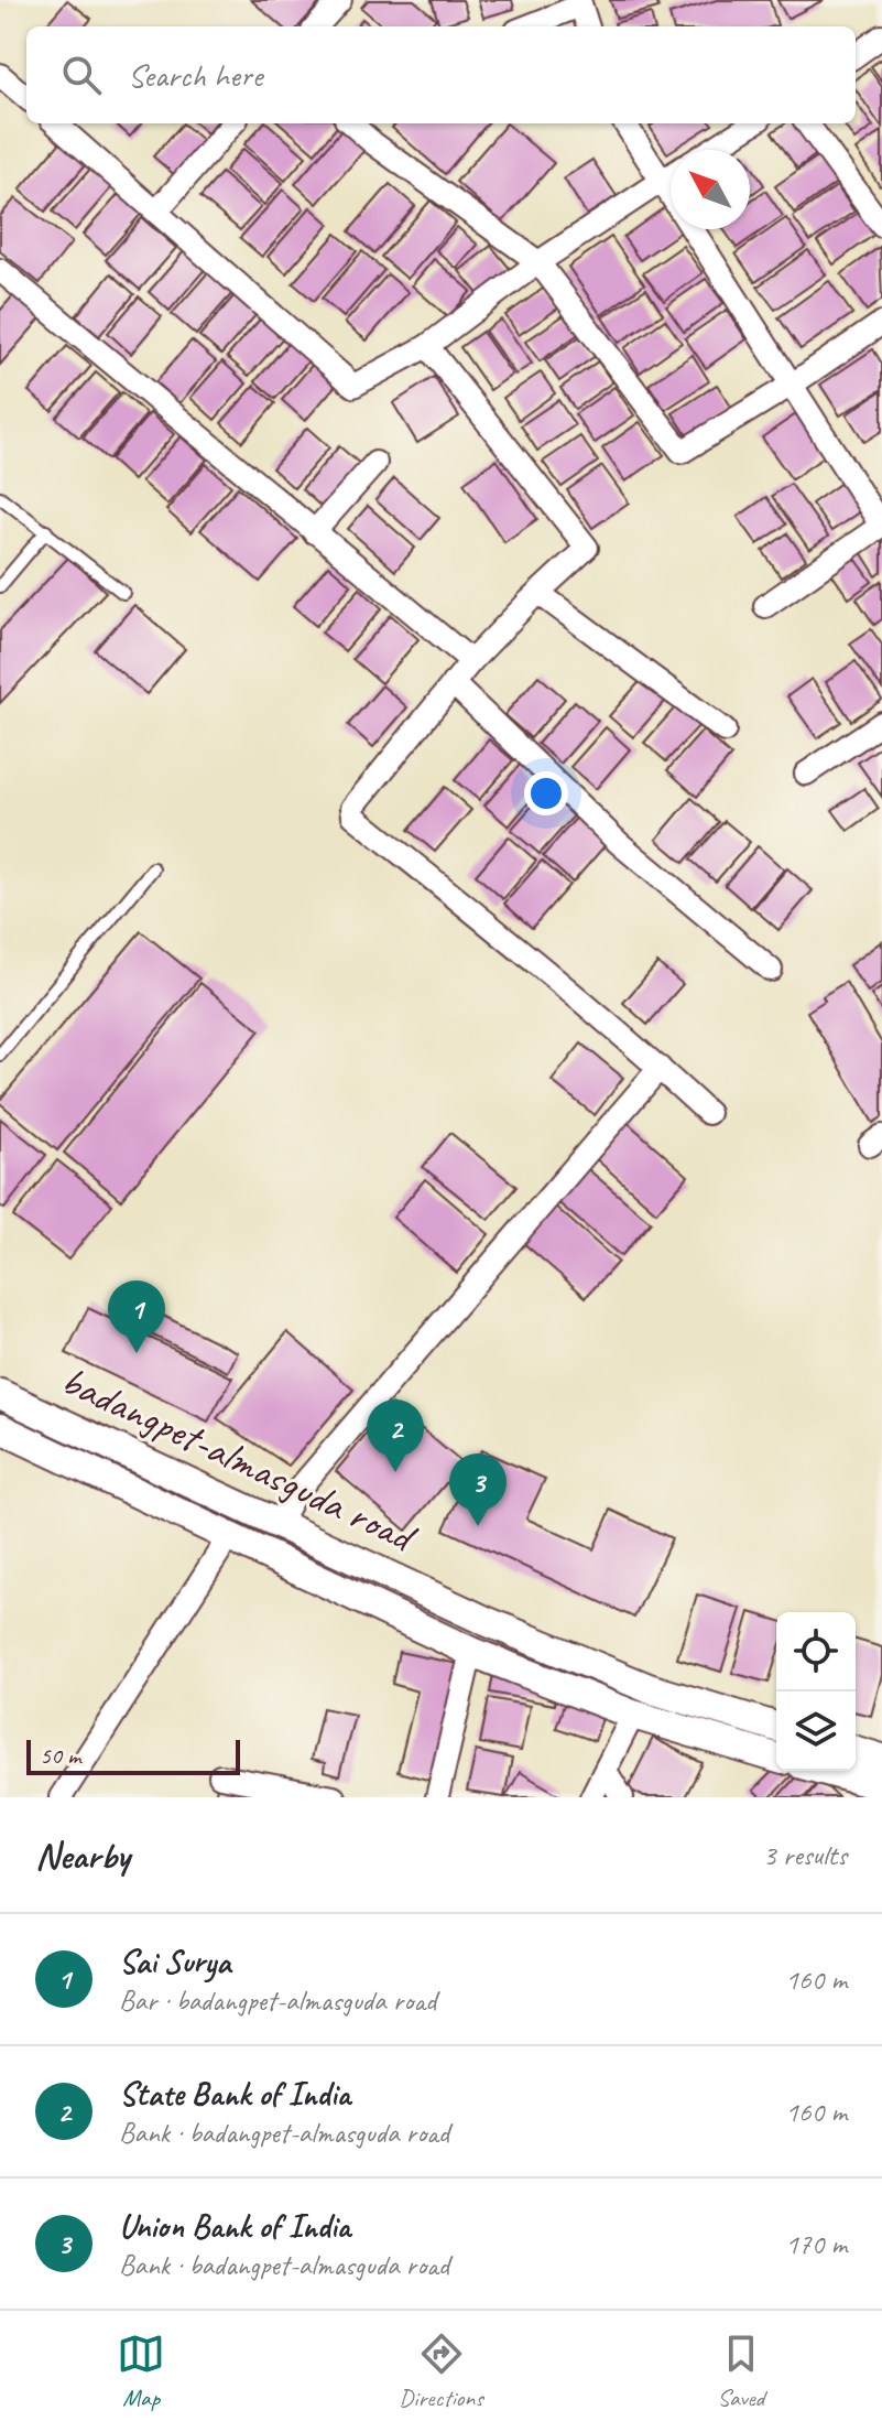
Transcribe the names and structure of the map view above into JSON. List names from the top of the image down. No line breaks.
{"streets":{"street":["badangpet-almasguda road"]},"scale_bar":"50 m","north":"top left","page":{"search":"Search here","pins":["1","2","3"],"scale":"50 m","heading":["Nearby","3 results"],"list":[{"mark":"1","name":"Sai Surya","note":"Bar · badangpet-almasguda road","value":"160 m"},{"mark":"2","name":"State Bank of India","note":"Bank · badangpet-almasguda road","value":"160 m"},{"mark":"3","name":"Union Bank of India","note":"Bank · badangpet-almasguda road","value":"170 m"}],"nav":["Map","Directions","Saved"]}}
